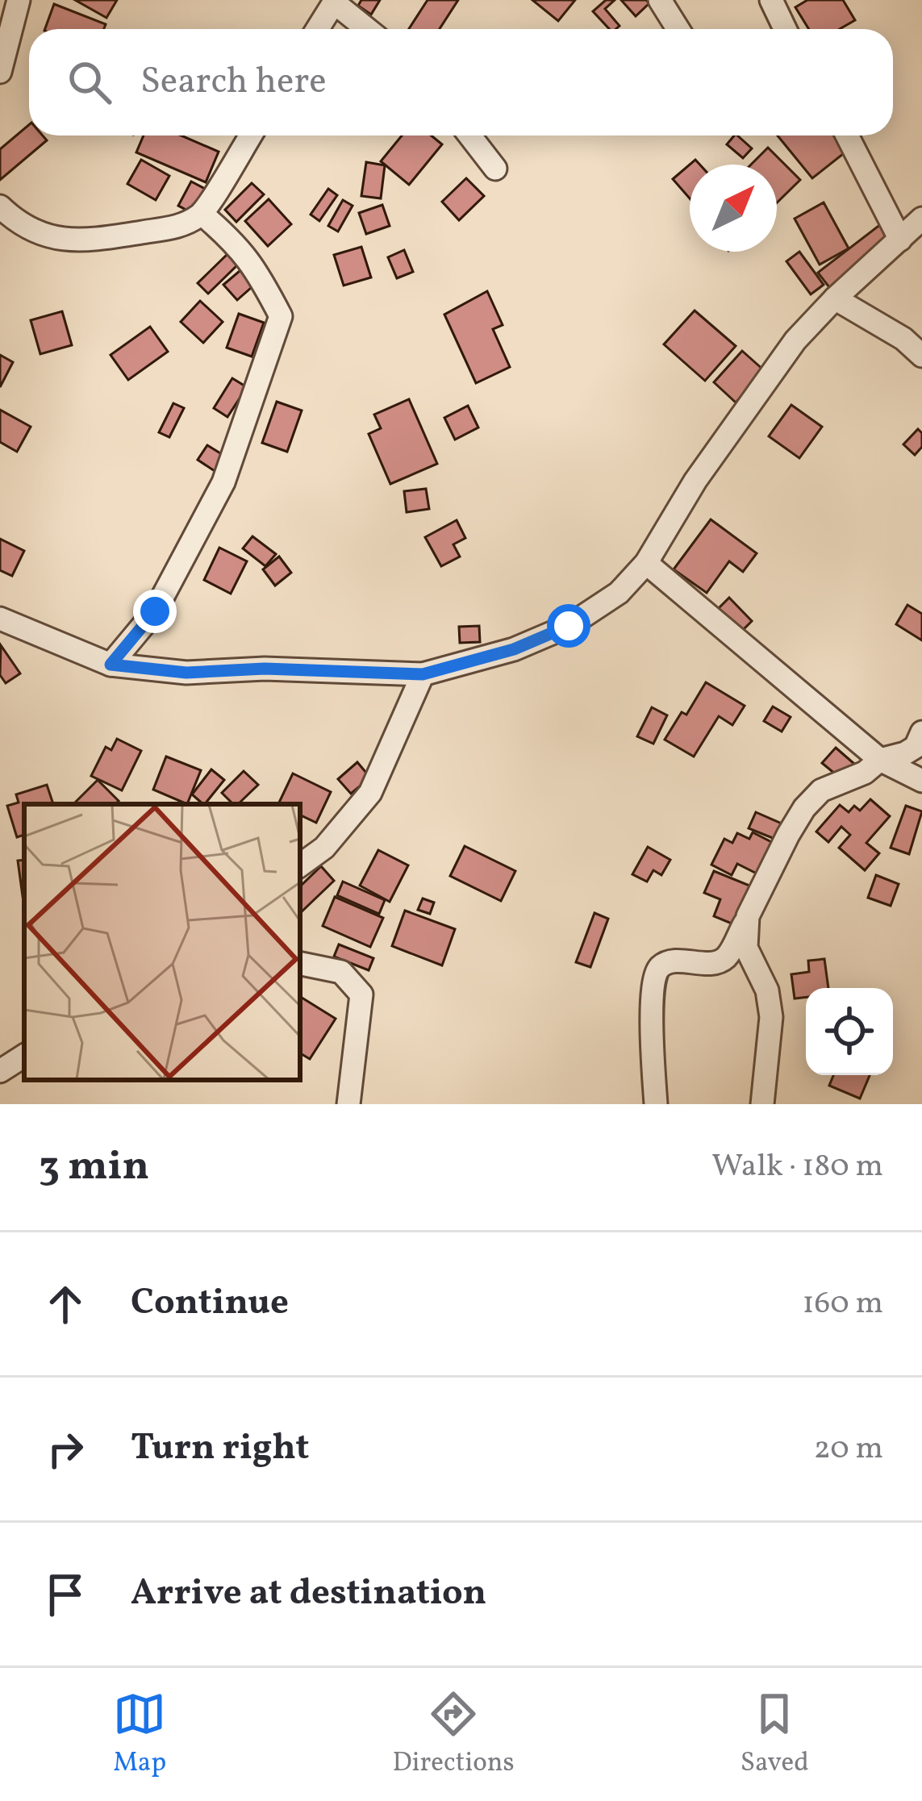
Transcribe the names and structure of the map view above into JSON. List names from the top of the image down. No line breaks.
{"north":"top right","page":{"search":"Search here","heading":["3 min","Walk · 180 m"],"list":[["Continue","160 m"],["Turn right","20 m"],"Arrive at destination"],"nav":["Map","Directions","Saved"]}}
